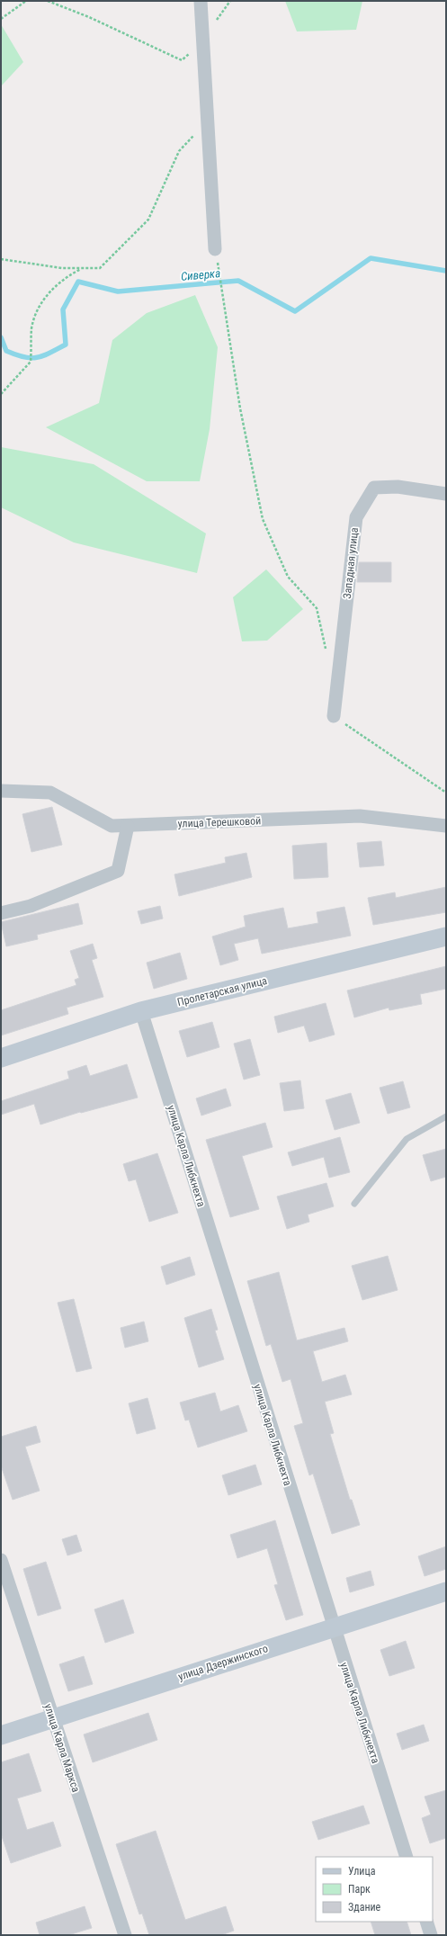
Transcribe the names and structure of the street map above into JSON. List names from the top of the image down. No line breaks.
{"streets":{"main road":["Пролетарская улица","улица Дзержинского"],"street":["Западная улица","улица Терешковой","улица Карла Либкнехта","улица Карла Маркса"]},"crossings":[["Пролетарская улица","улица Карла Либкнехта"],["улица Карла Либкнехта","улица Дзержинского"],["улица Дзержинского","улица Карла Маркса"]],"water":["Сиверка"],"legend":["Улица","Парк","Здание"]}
